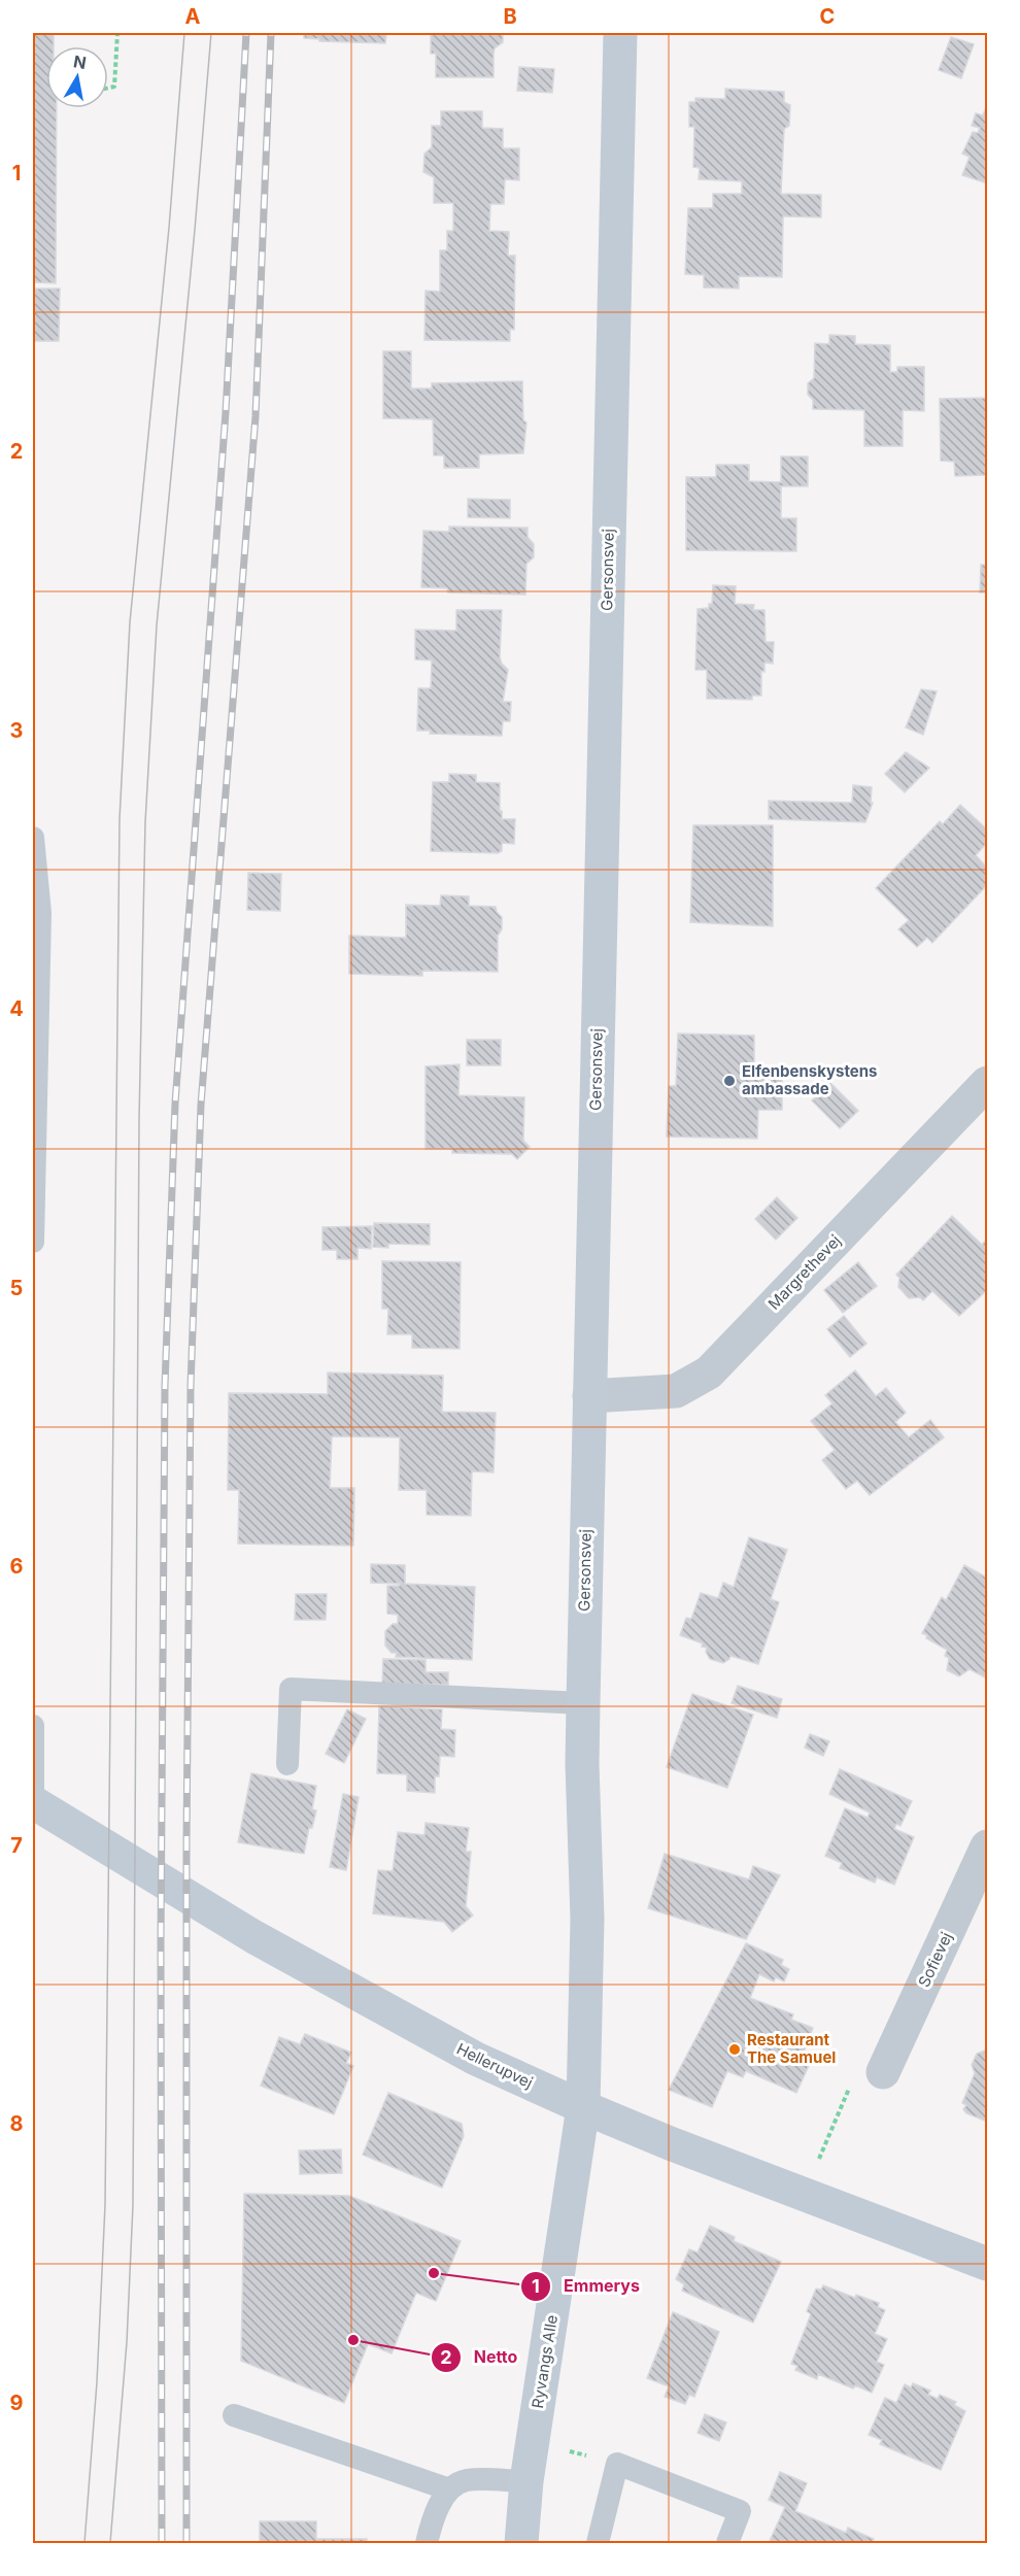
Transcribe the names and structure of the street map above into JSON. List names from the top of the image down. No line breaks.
{"streets":{"street":["Gersonsvej","Margrethevej","Sofievej","Hellerupvej","Ryvangs Alle"]},"crossings":[["Gersonsvej","Margrethevej"],["Gersonsvej","Hellerupvej"],["Gersonsvej","Ryvangs Alle"],["Hellerupvej","Ryvangs Alle"]],"places":["Elfenbenskystens ambassade","Restaurant The Samuel","Emmerys","Netto"],"north":"top","grid":{"columns":["A","B","C"],"rows":["1","2","3","4","5","6","7","8","9"]}}
